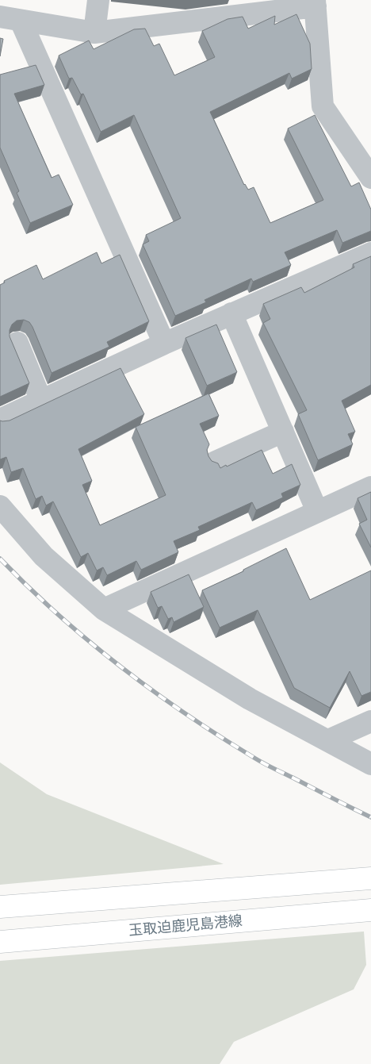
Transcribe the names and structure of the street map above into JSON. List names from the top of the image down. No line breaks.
{"streets":{"main road":["玉取迫鹿児島港線"]}}
